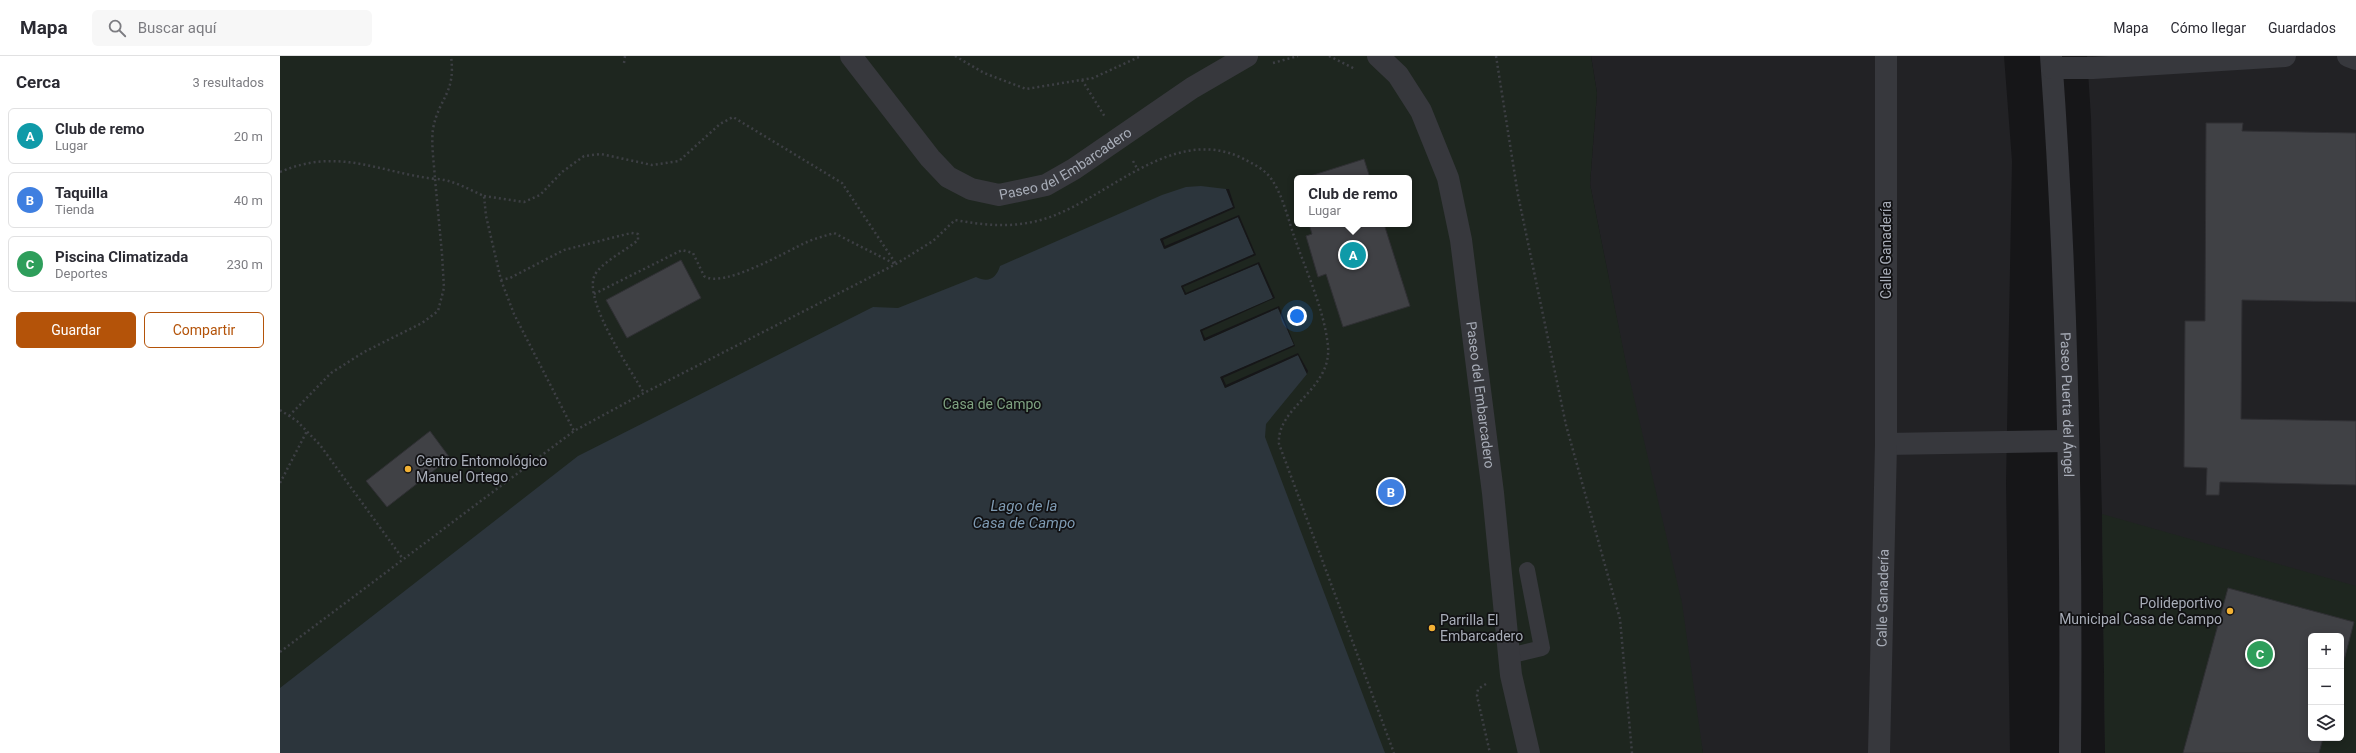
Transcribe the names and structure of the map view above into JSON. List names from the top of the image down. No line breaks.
{"streets":{"street":["Paseo del Embarcadero","Calle Ganadería","Paseo Puerta del Ángel"]},"water":["Lago de la Casa de Campo"],"parks":["Casa de Campo"],"places":["Centro Entomológico Manuel Ortego","Polideportivo Municipal Casa de Campo","Parrilla El Embarcadero"],"page":{"header":"Mapa","search":"Buscar aquí","nav":["Mapa","Cómo llegar","Guardados"],"heading":["Cerca","3 resultados"],"list":[{"mark":"A","name":"Club de remo","note":"Lugar","value":"20 m"},{"mark":"B","name":"Taquilla","note":"Tienda","value":"40 m"},{"mark":"C","name":"Piscina Climatizada","note":"Deportes","value":"230 m"}],"popup":["Club de remo","Lugar"],"pins":["A","B","C"],"buttons":["Guardar","Compartir"],"map_buttons":["+","−"]}}
